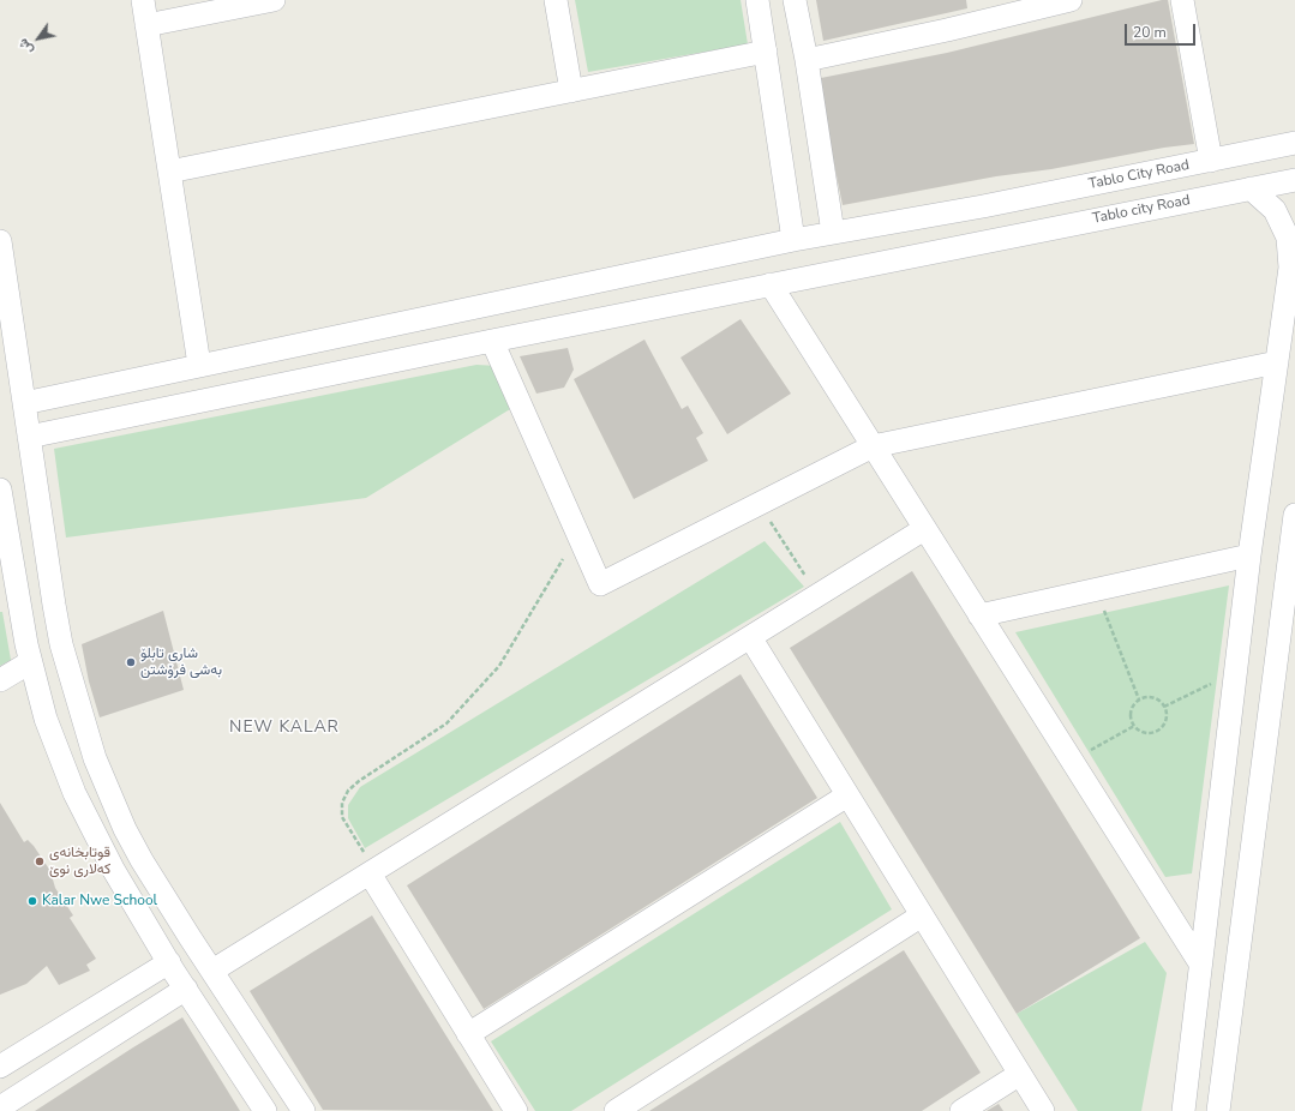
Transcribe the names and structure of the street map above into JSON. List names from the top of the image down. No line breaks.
{"streets":{"street":["Tablo City Road","Tablo city Road"]},"districts":["NEW KALAR"],"places":["شاری تابلۆ بەشی فرۆشتن","قوتابخانەی کەلاری نوێ","Kalar Nwe School"],"scale_bar":"20 m","north":"bottom left"}
